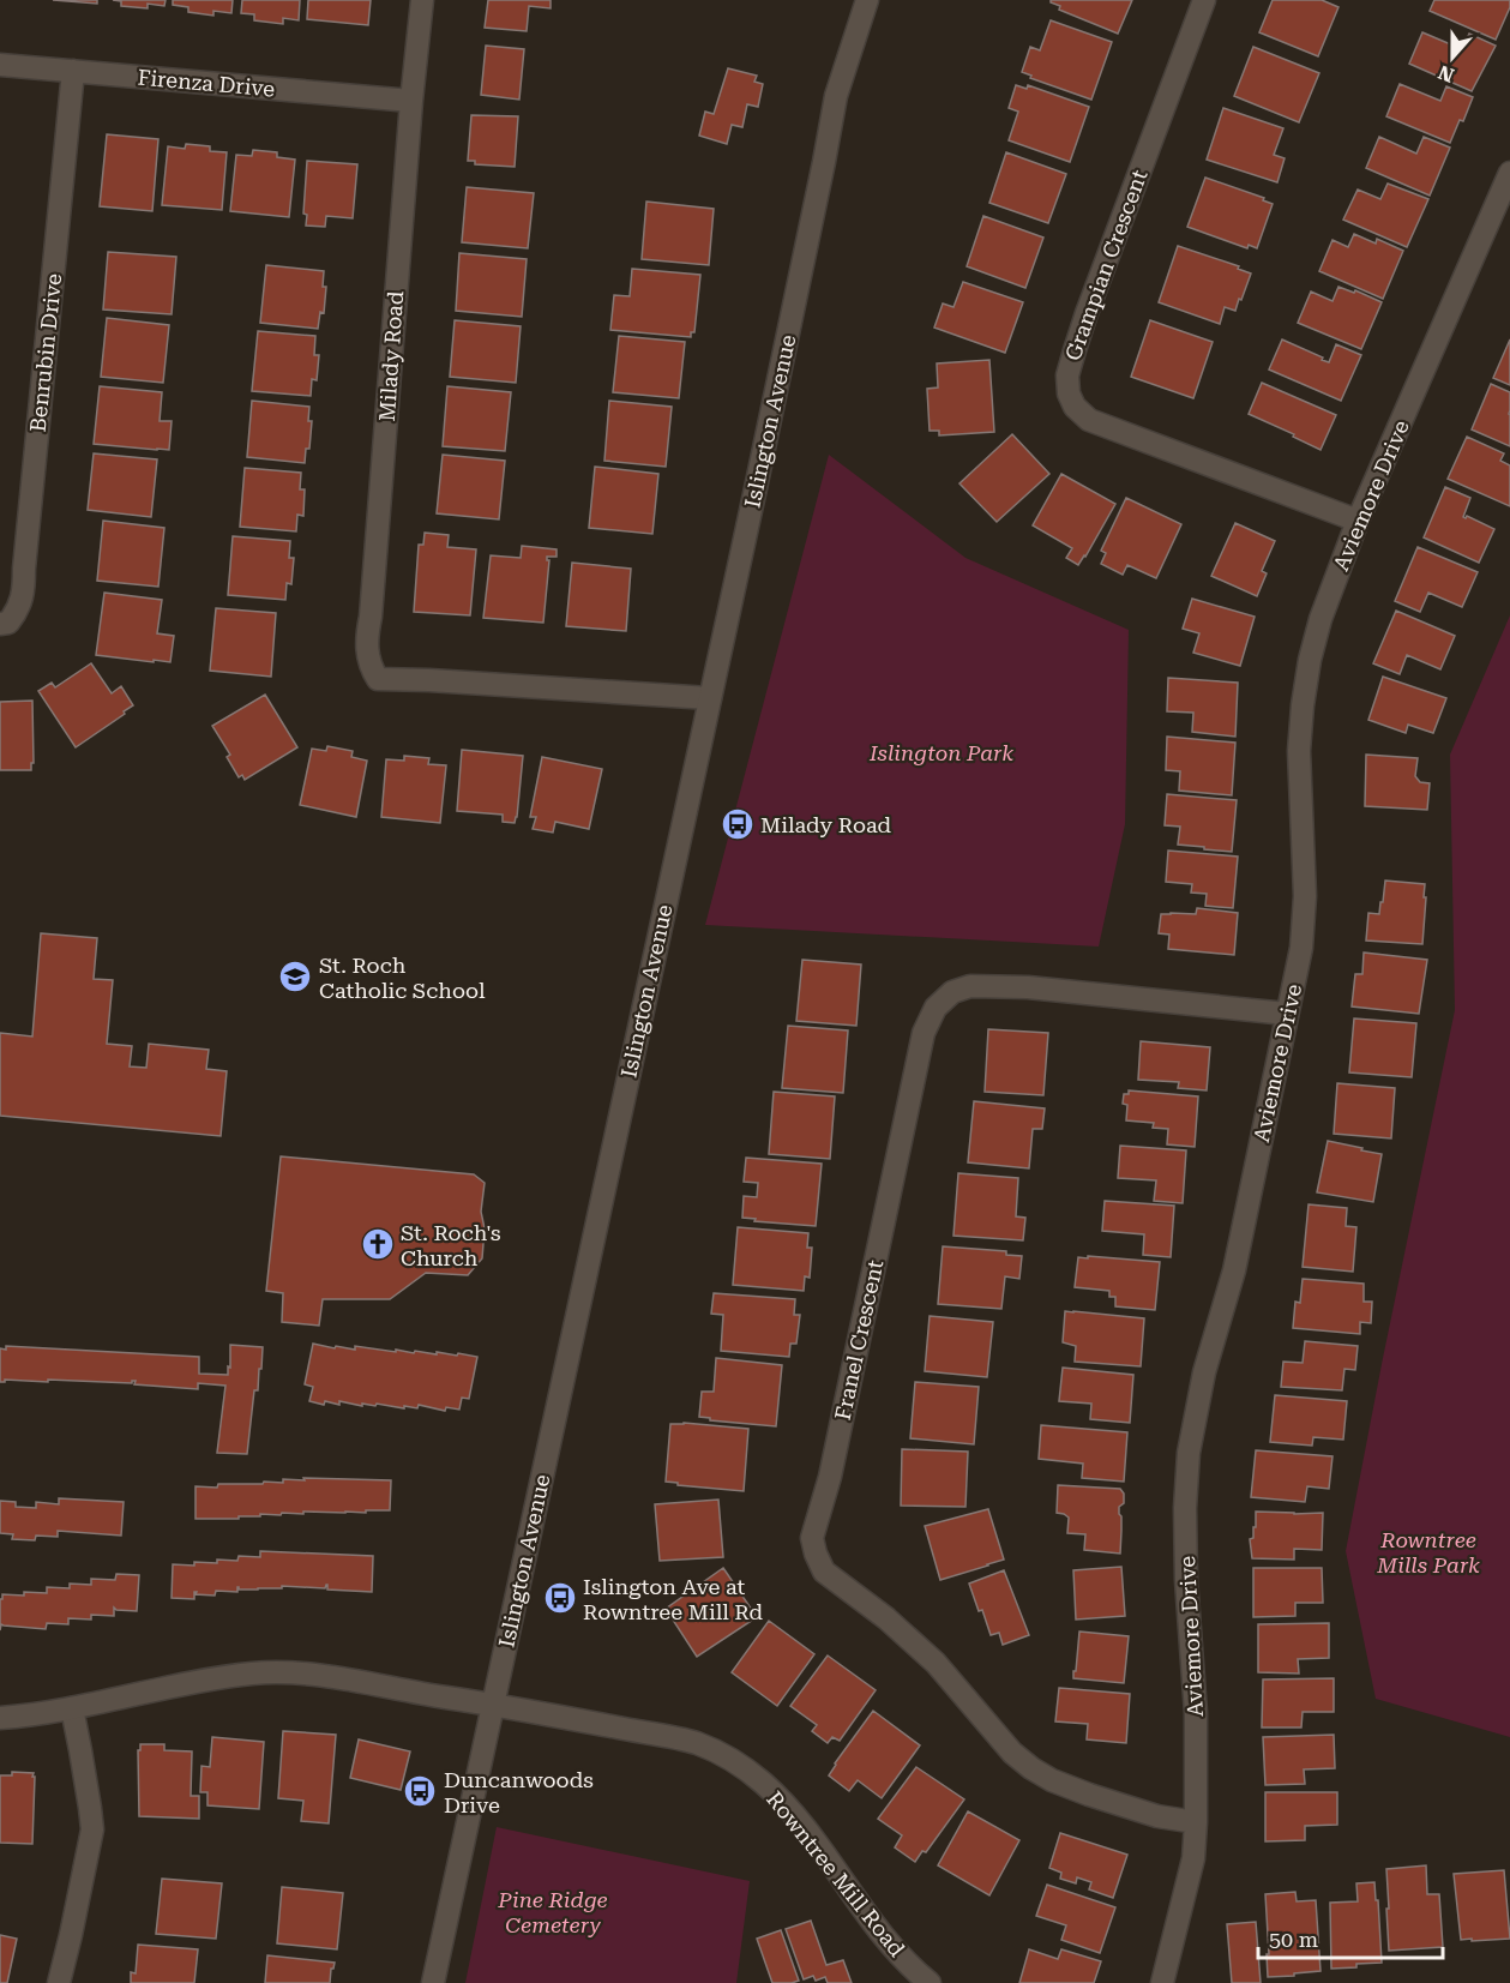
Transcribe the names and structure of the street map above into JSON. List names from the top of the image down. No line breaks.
{"streets":{"street":["Firenza Drive","Grampian Crescent","Benrubin Drive","Milady Road","Islington Avenue","Aviemore Drive","Franel Crescent","Rowntree Mill Road"]},"crossings":[["Firenza Drive","Benrubin Drive"],["Firenza Drive","Milady Road"],["Grampian Crescent","Aviemore Drive"],["Milady Road","Islington Avenue"],["Islington Avenue","Rowntree Mill Road"],["Aviemore Drive","Franel Crescent"]],"parks":["Islington Park","Rowntree Mills Park","Pine Ridge Cemetery"],"places":{"bus stop":["Milady Road","Islington Ave at Rowntree Mill Rd","Duncanwoods Drive"],"school or university":["St. Roch Catholic School"],"church":["St. Roch's Church"]},"scale_bar":"50 m","north":"bottom"}
